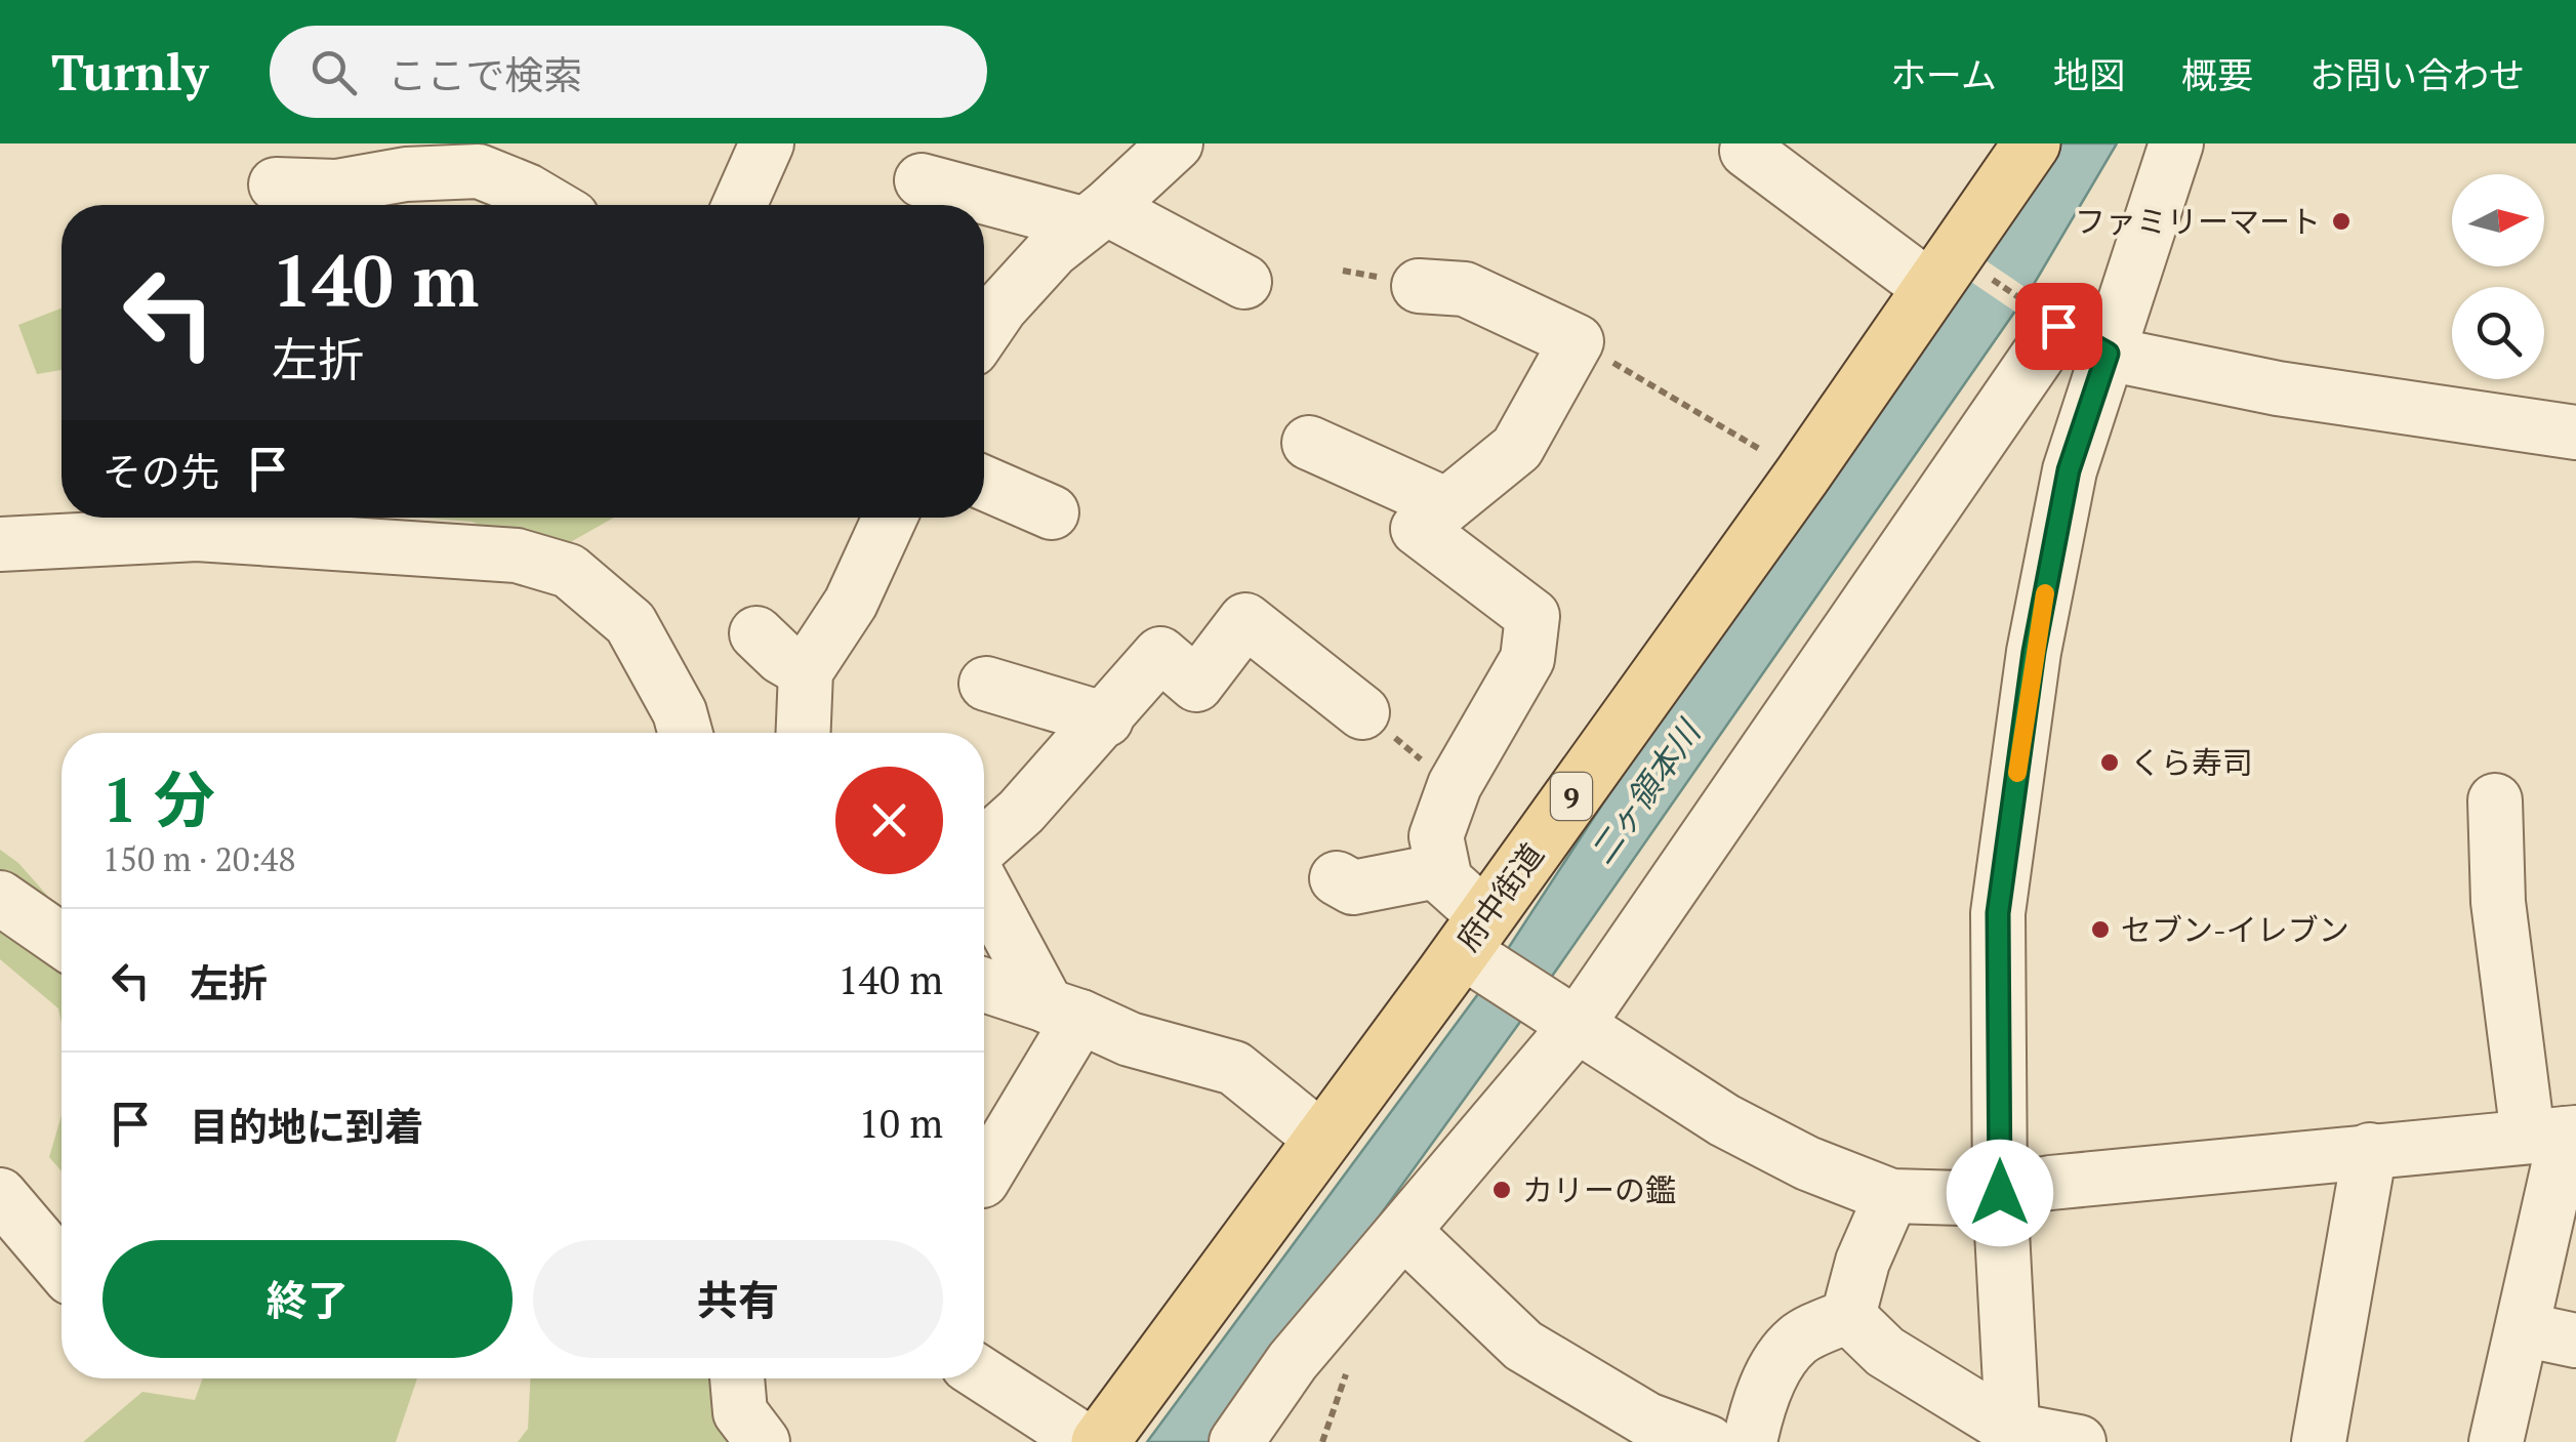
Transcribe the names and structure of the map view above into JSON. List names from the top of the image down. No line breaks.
{"streets":{"main road":["9","府中街道"]},"water":["二ヶ領本川"],"places":["ファミリーマート","くら寿司","セブン-イレブン","カリーの鑑"],"north":"right","page":{"header":"Turnly","search":"ここで検索","nav":["ホーム","地図","概要","お問い合わせ"],"turn":["140 m","左折"],"then":"その先","heading":["1 分","150 m · 20:48"],"list":[{"name":"左折","value":"140 m"},{"name":"目的地に到着","value":"10 m"}],"buttons":["終了","共有"]}}
